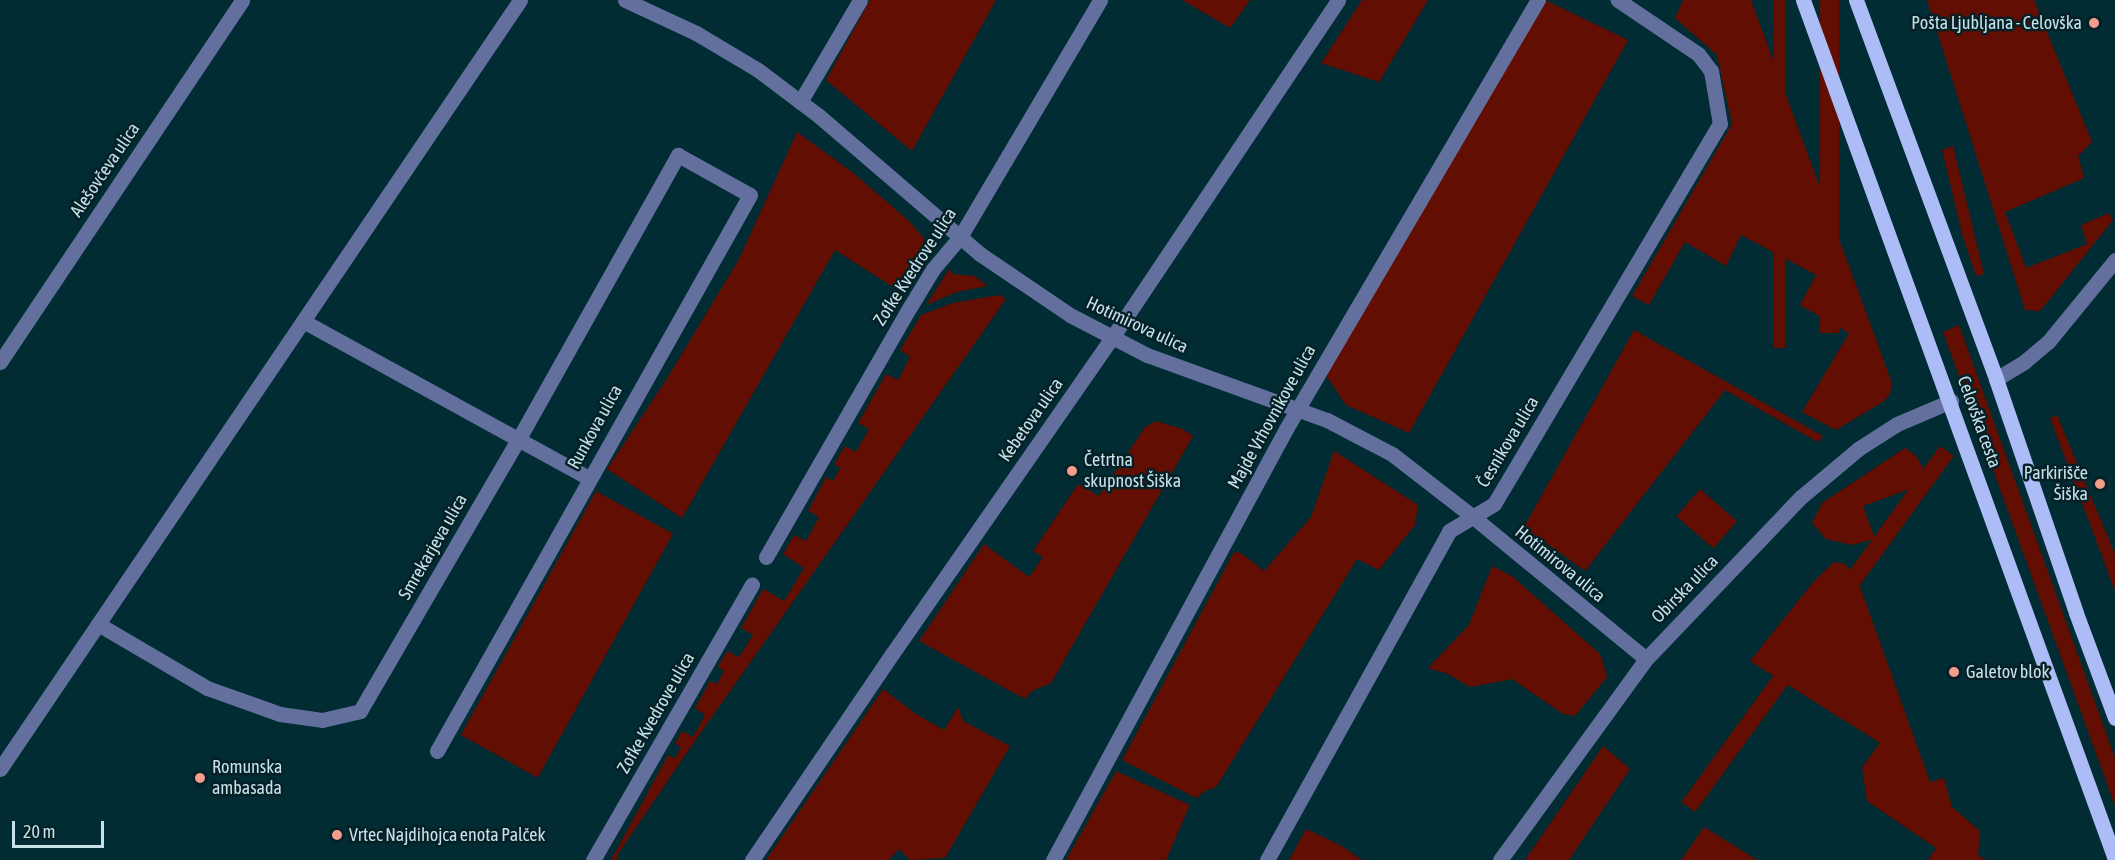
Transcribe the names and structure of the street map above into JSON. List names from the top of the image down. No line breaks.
{"streets":{"main road":["Celovška cesta"],"street":["Alešovčeva ulica","Zofke Kvedrove ulica","Hotimirova ulica","Majde Vrhovnikove ulica","Kebetova ulica","Runkova ulica","Česnikova ulica","Smrekarjeva ulica","Obirska ulica"]},"crossings":[["Zofke Kvedrove ulica","Hotimirova ulica"],["Hotimirova ulica","Majde Vrhovnikove ulica"],["Hotimirova ulica","Kebetova ulica"],["Hotimirova ulica","Česnikova ulica"],["Hotimirova ulica","Obirska ulica"],["Celovška cesta","Obirska ulica"],["Runkova ulica","Smrekarjeva ulica"]],"places":["Pošta Ljubljana - Celovška","Četrtna skupnost Šiška","Parkirišče Šiška","Galetov blok","Romunska ambasada","Vrtec Najdihojca enota Palček"],"scale_bar":"20 m"}
